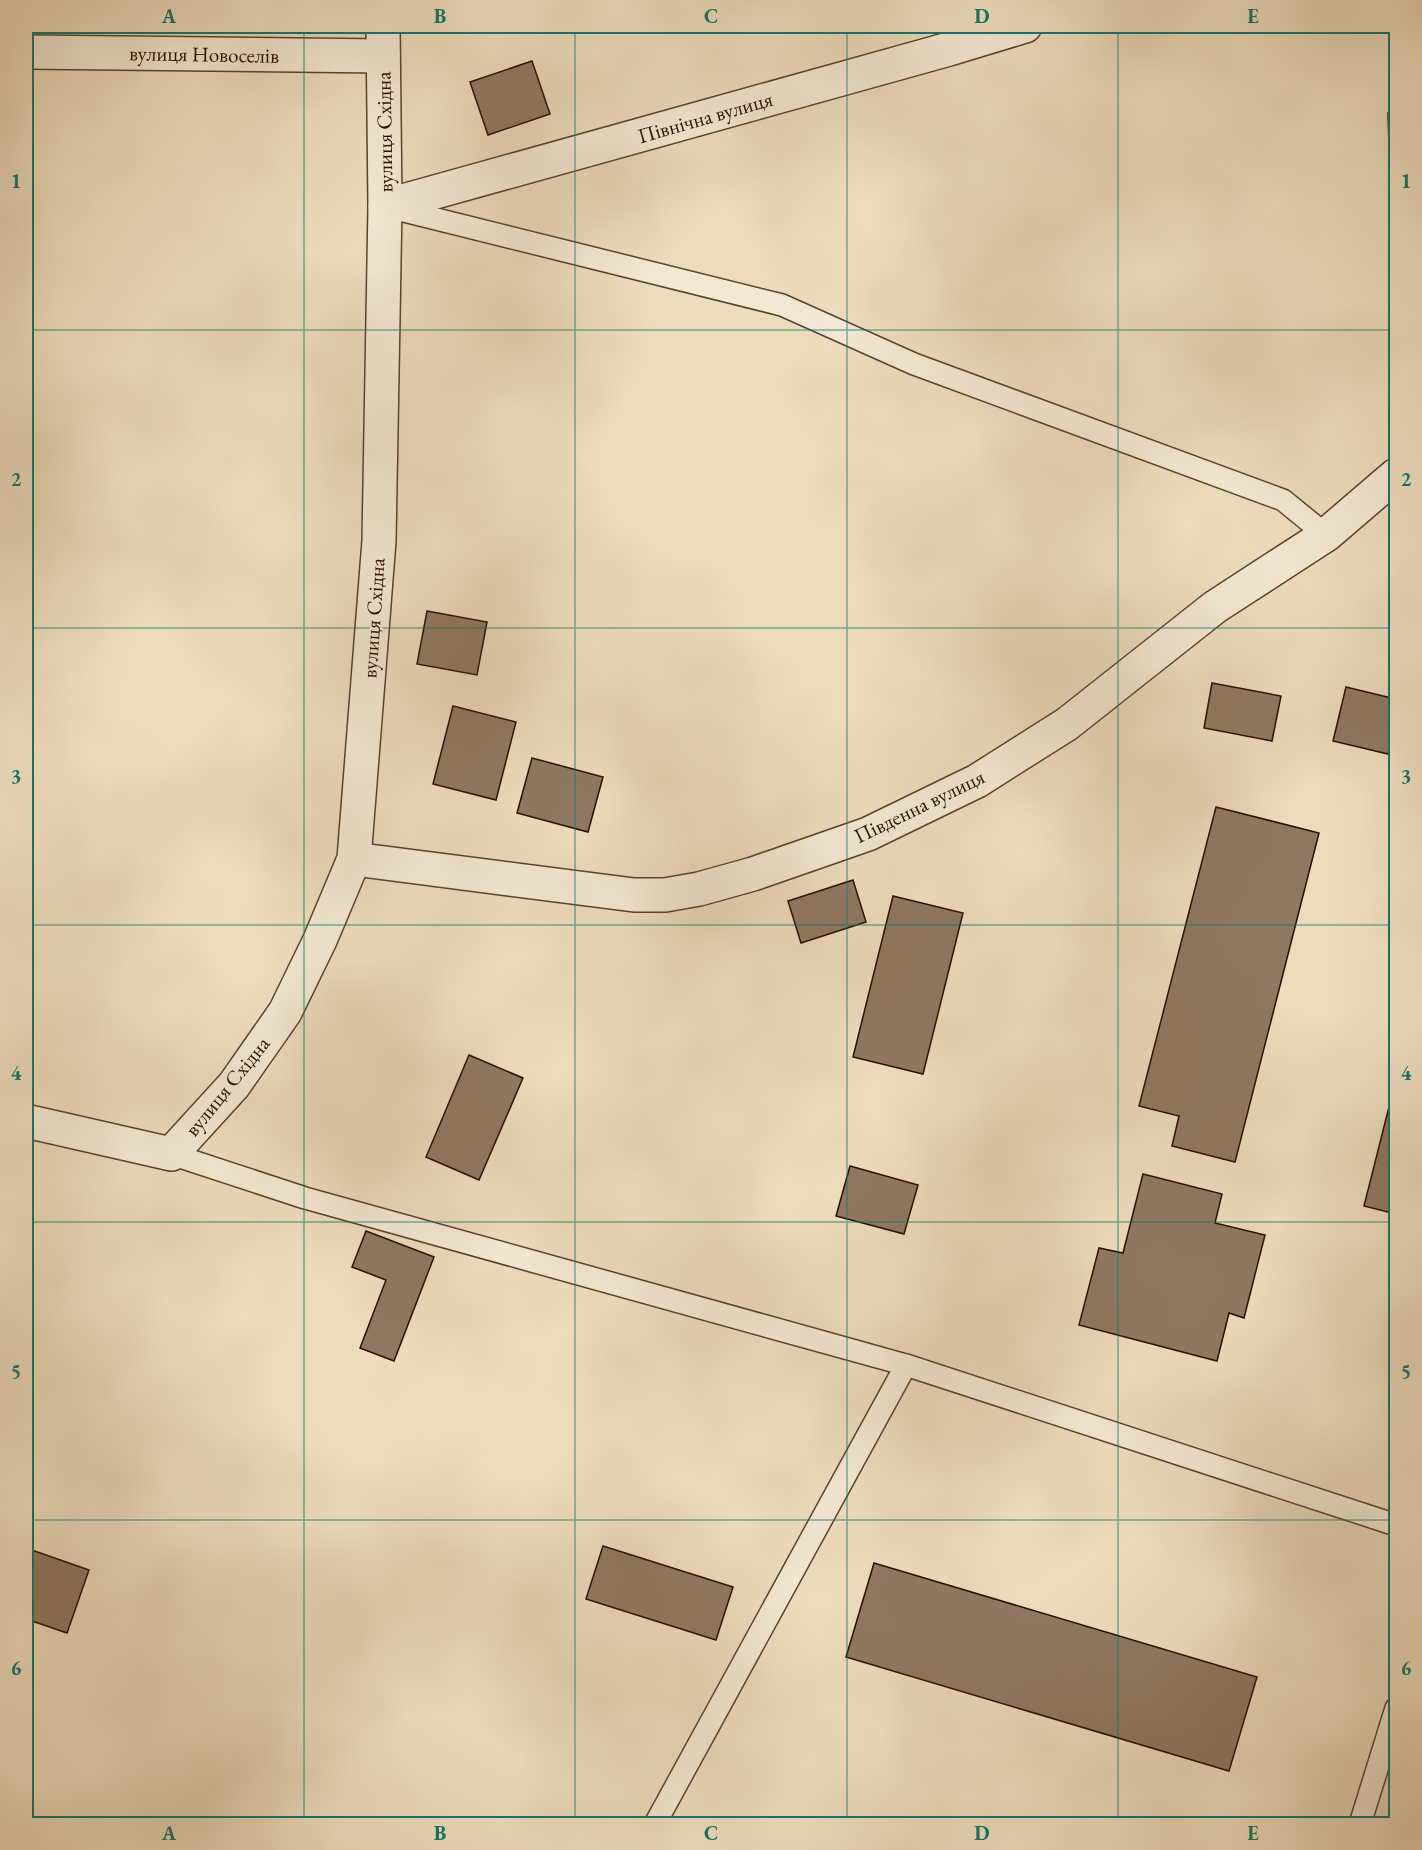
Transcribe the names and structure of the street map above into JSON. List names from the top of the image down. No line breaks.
{"streets":{"street":["вулиця Новоселів","Північна вулиця","вулиця Східна","Південна вулиця"]},"crossings":[["вулиця Новоселів","вулиця Східна"],["Північна вулиця","вулиця Східна"],["вулиця Східна","Південна вулиця"]],"grid":{"columns":["A","B","C","D","E"],"rows":["1","2","3","4","5","6"]}}
